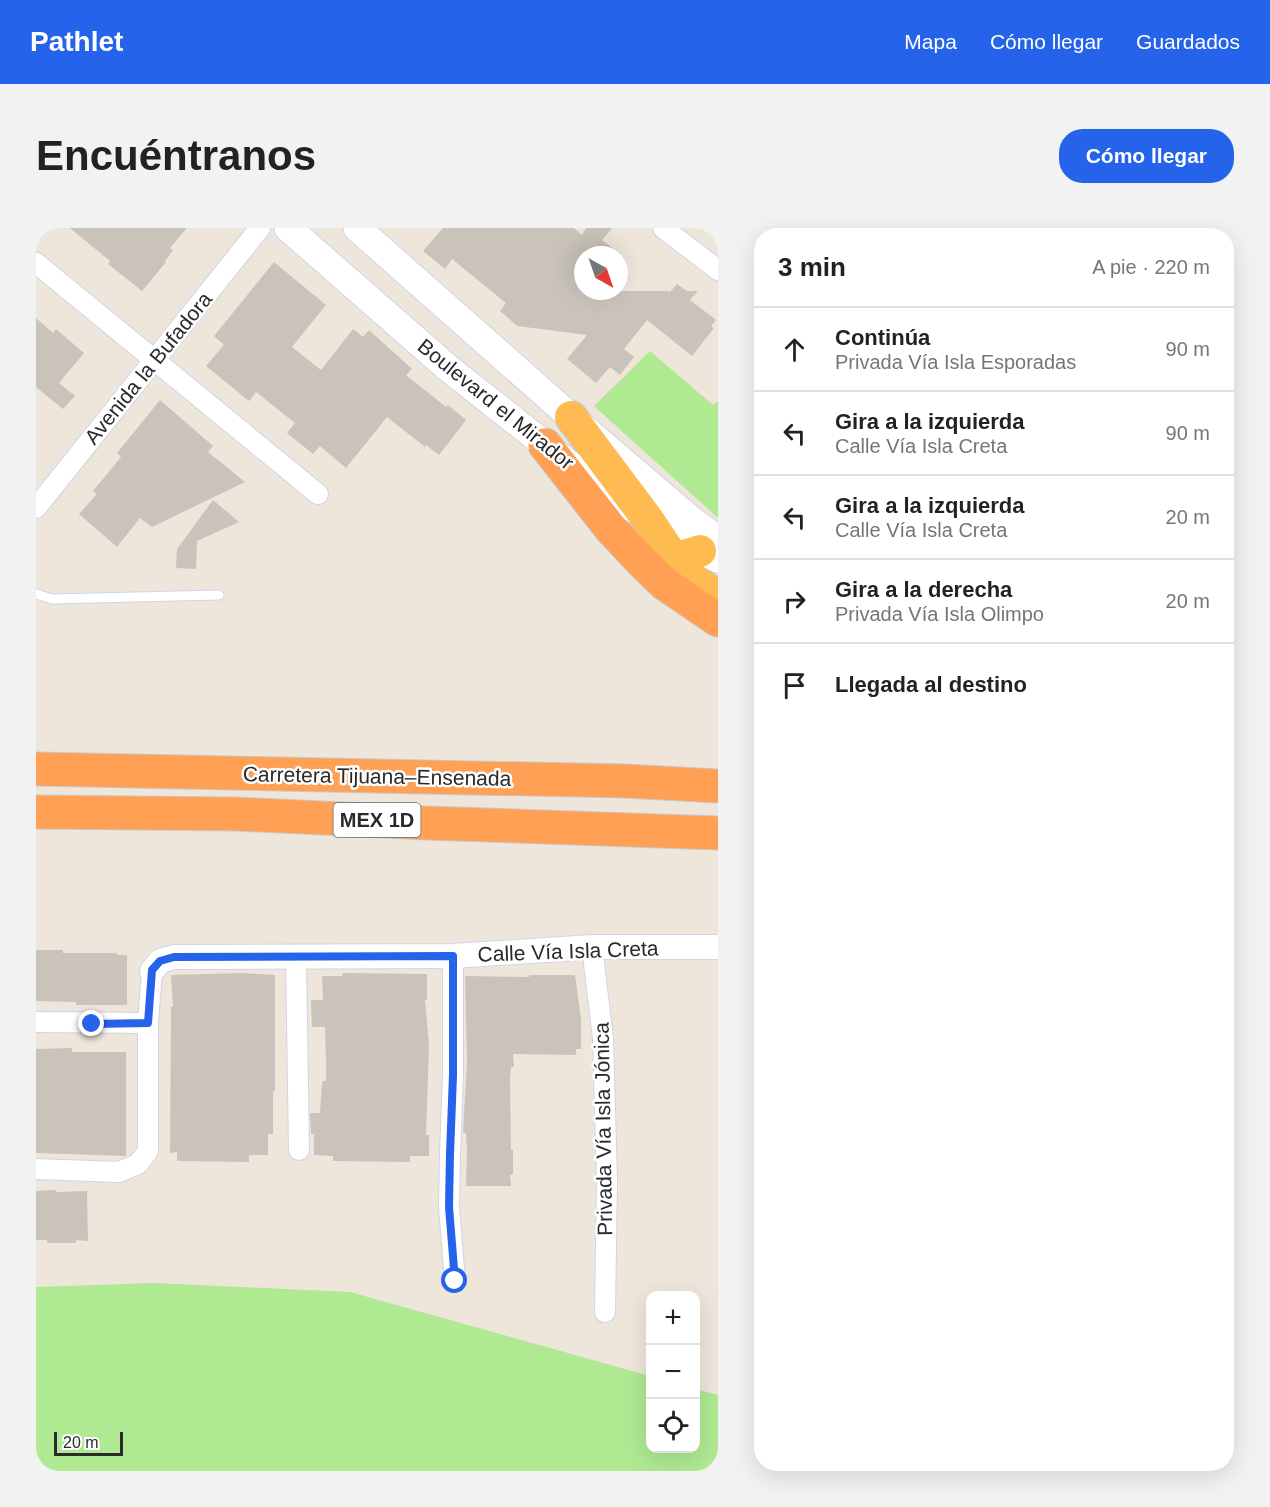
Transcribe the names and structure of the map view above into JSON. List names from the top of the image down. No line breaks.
{"streets":{"highway":["Carretera Tijuana–Ensenada","MEX 1D"],"main road":["Boulevard el Mirador"],"street":["Avenida la Bufadora","Calle Vía Isla Creta","Privada Vía Isla Jónica"]},"crossings":[["Calle Vía Isla Creta","Privada Vía Isla Jónica"]],"scale_bar":"20 m","north":"bottom right","page":{"header":"Pathlet","nav":["Mapa","Cómo llegar","Guardados"],"buttons":"Cómo llegar","title":"Encuéntranos","heading":["3 min","A pie · 220 m"],"list":[["Continúa","Privada Vía Isla Esporadas","90 m"],["Gira a la izquierda","Calle Vía Isla Creta","90 m"],["Gira a la izquierda","Calle Vía Isla Creta","20 m"],["Gira a la derecha","Privada Vía Isla Olimpo","20 m"],"Llegada al destino"],"map_buttons":["+","−"],"scale":"20 m"}}
